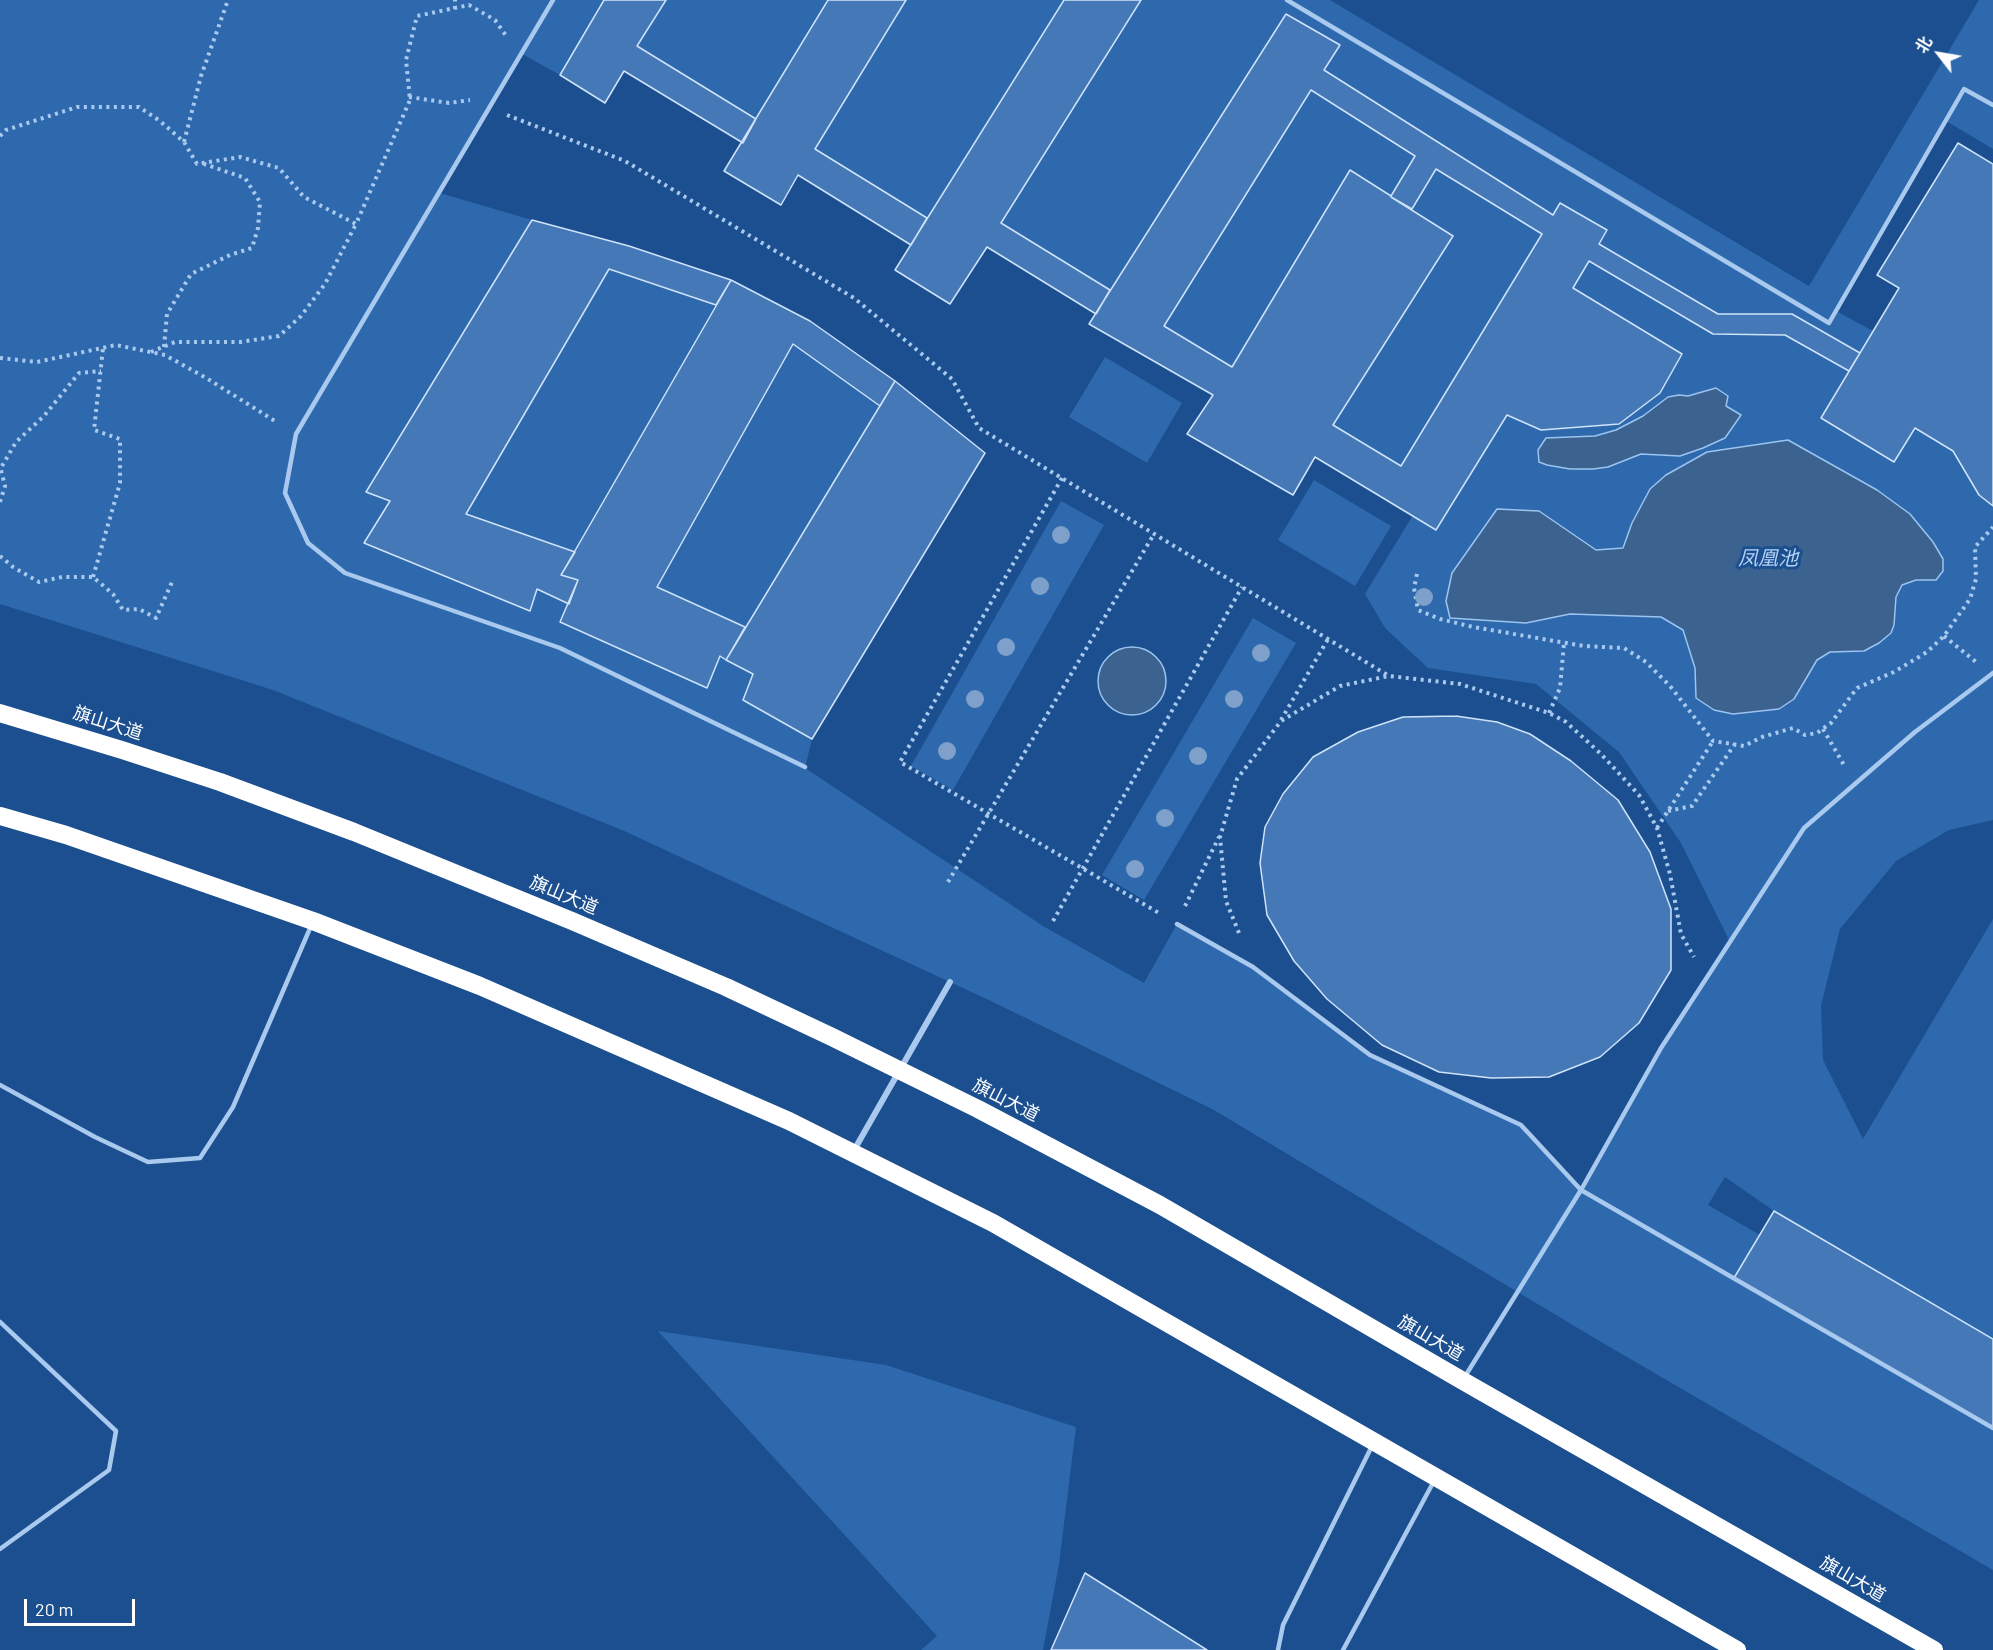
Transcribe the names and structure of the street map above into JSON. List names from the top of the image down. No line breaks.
{"streets":{"highway":["旗山大道"]},"water":["凤凰池"],"scale_bar":"20 m","north":"top left"}
